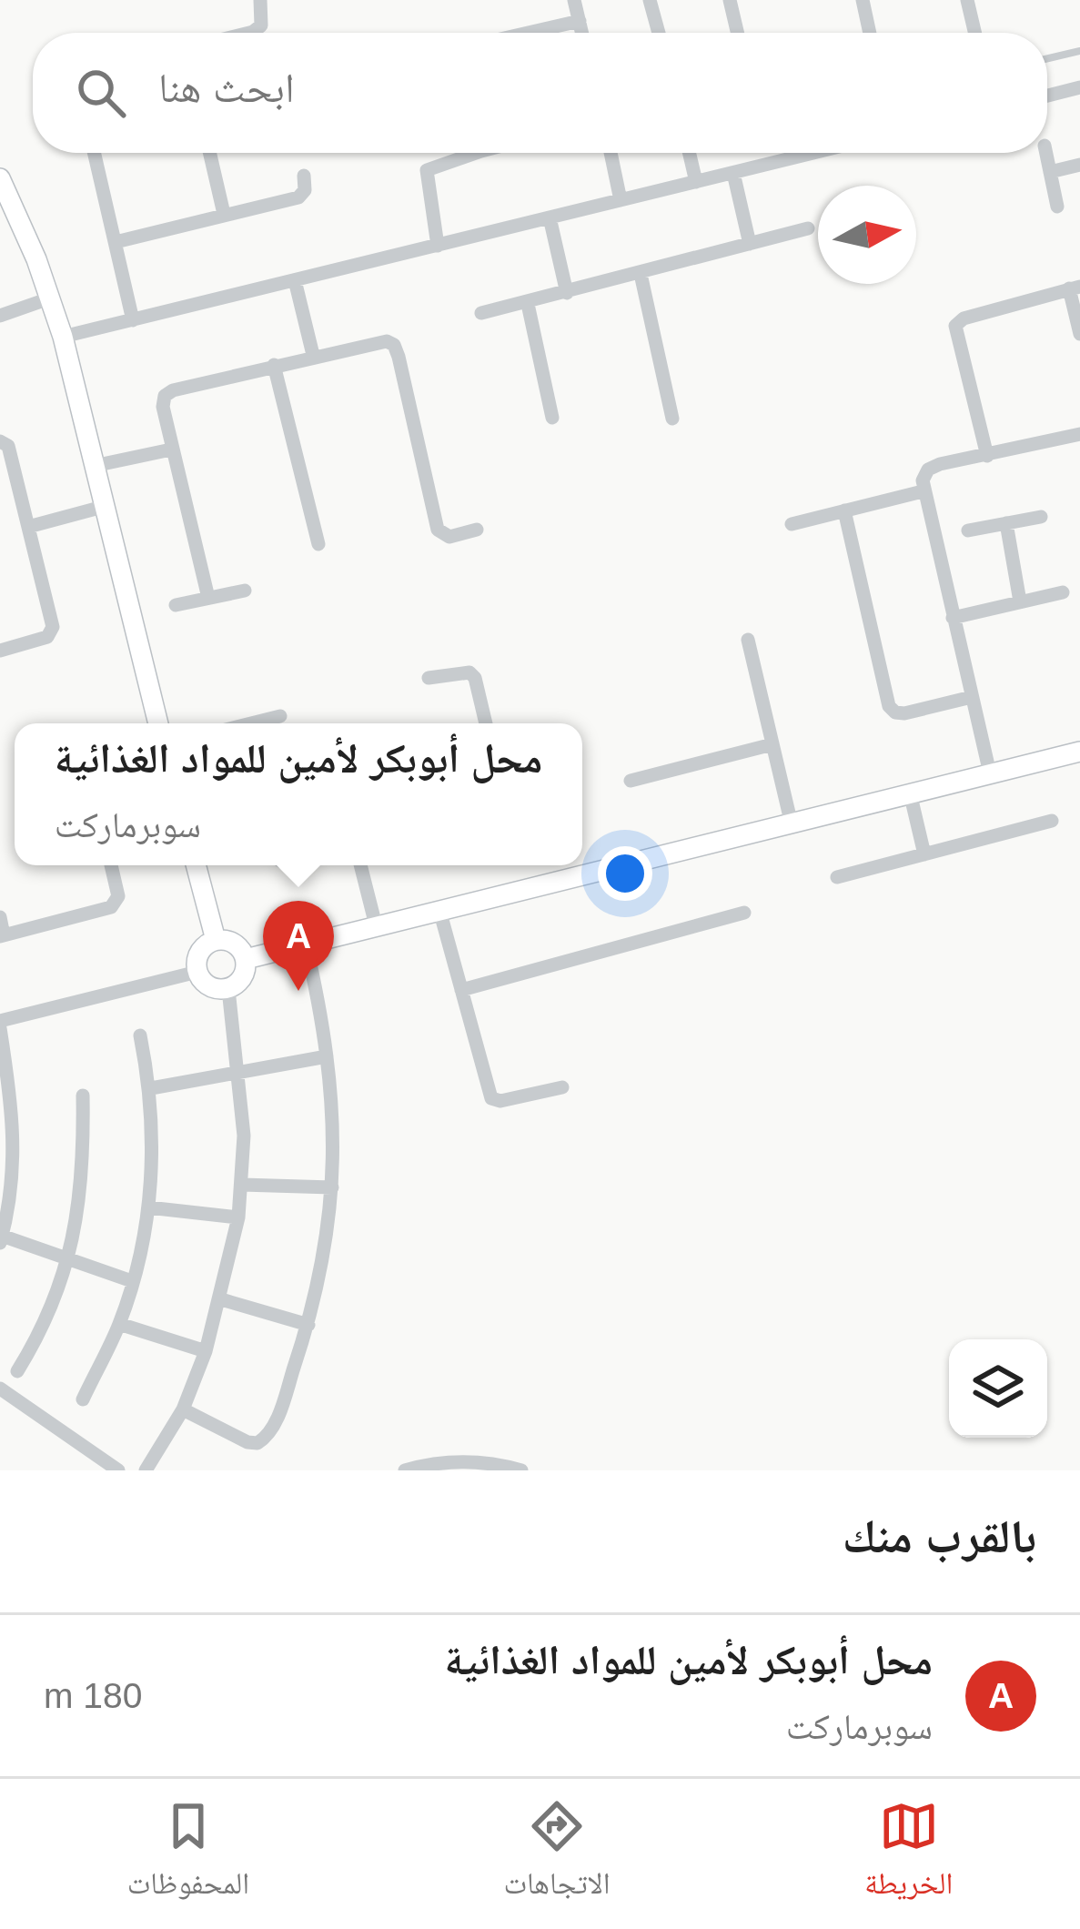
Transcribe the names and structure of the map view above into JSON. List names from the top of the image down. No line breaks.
{"north":"right","page":{"search":"ابحث هنا","popup":["محل أبوبكر لأمين للمواد الغذائية","سوبرماركت"],"pins":"A","heading":"بالقرب منك","list":[{"mark":"A","name":"محل أبوبكر لأمين للمواد الغذائية","note":"سوبرماركت","value":"180 m"}],"nav":["الخريطة","الاتجاهات","المحفوظات"]}}
